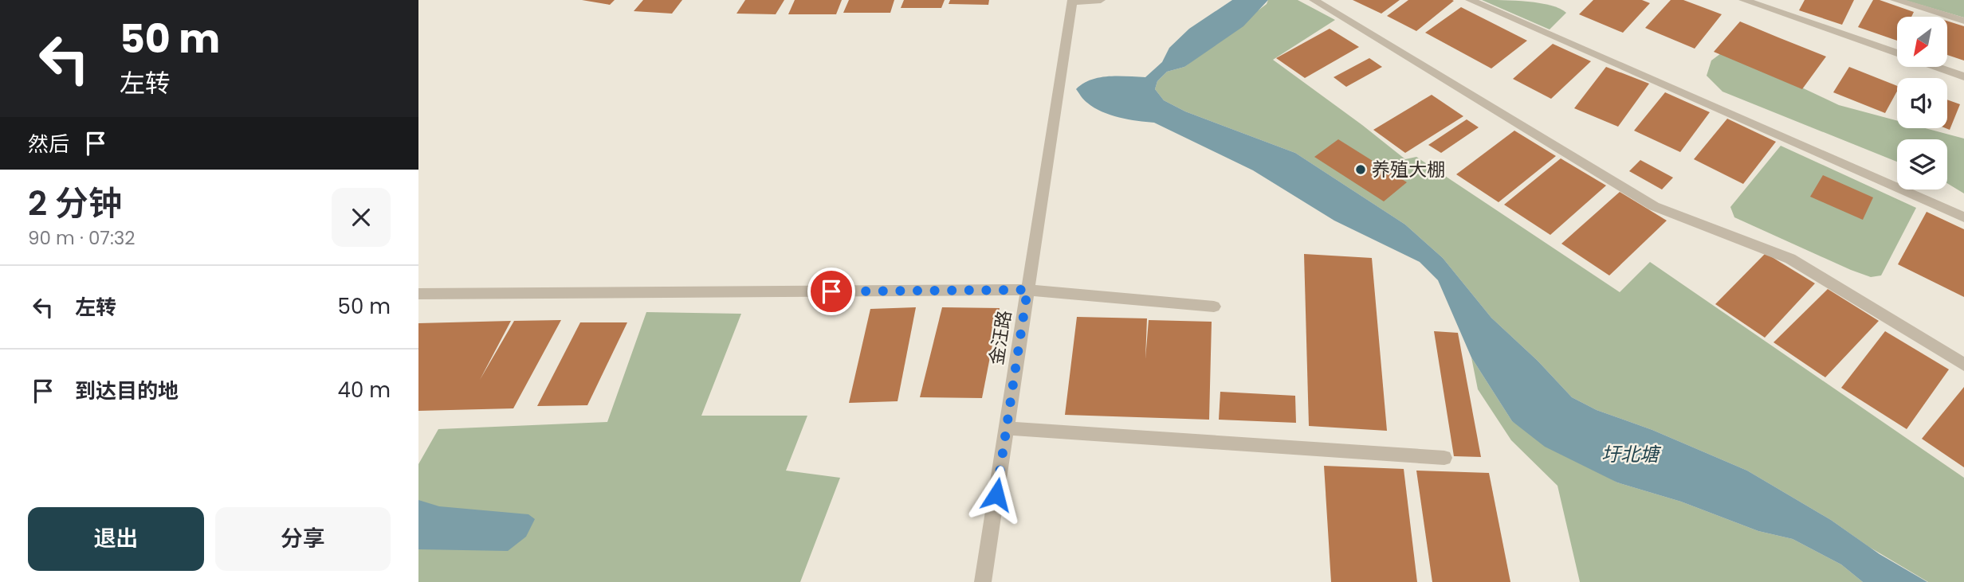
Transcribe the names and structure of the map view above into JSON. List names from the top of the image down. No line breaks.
{"streets":{"street":["金汪路"]},"water":["圩北塘"],"places":["养殖大棚"],"north":"bottom left","page":{"turn":["50 m","左转"],"then":"然后","heading":["2 分钟","90 m · 07:32"],"list":[{"name":"左转","value":"50 m"},{"name":"到达目的地","value":"40 m"}],"buttons":["退出","分享"]}}
